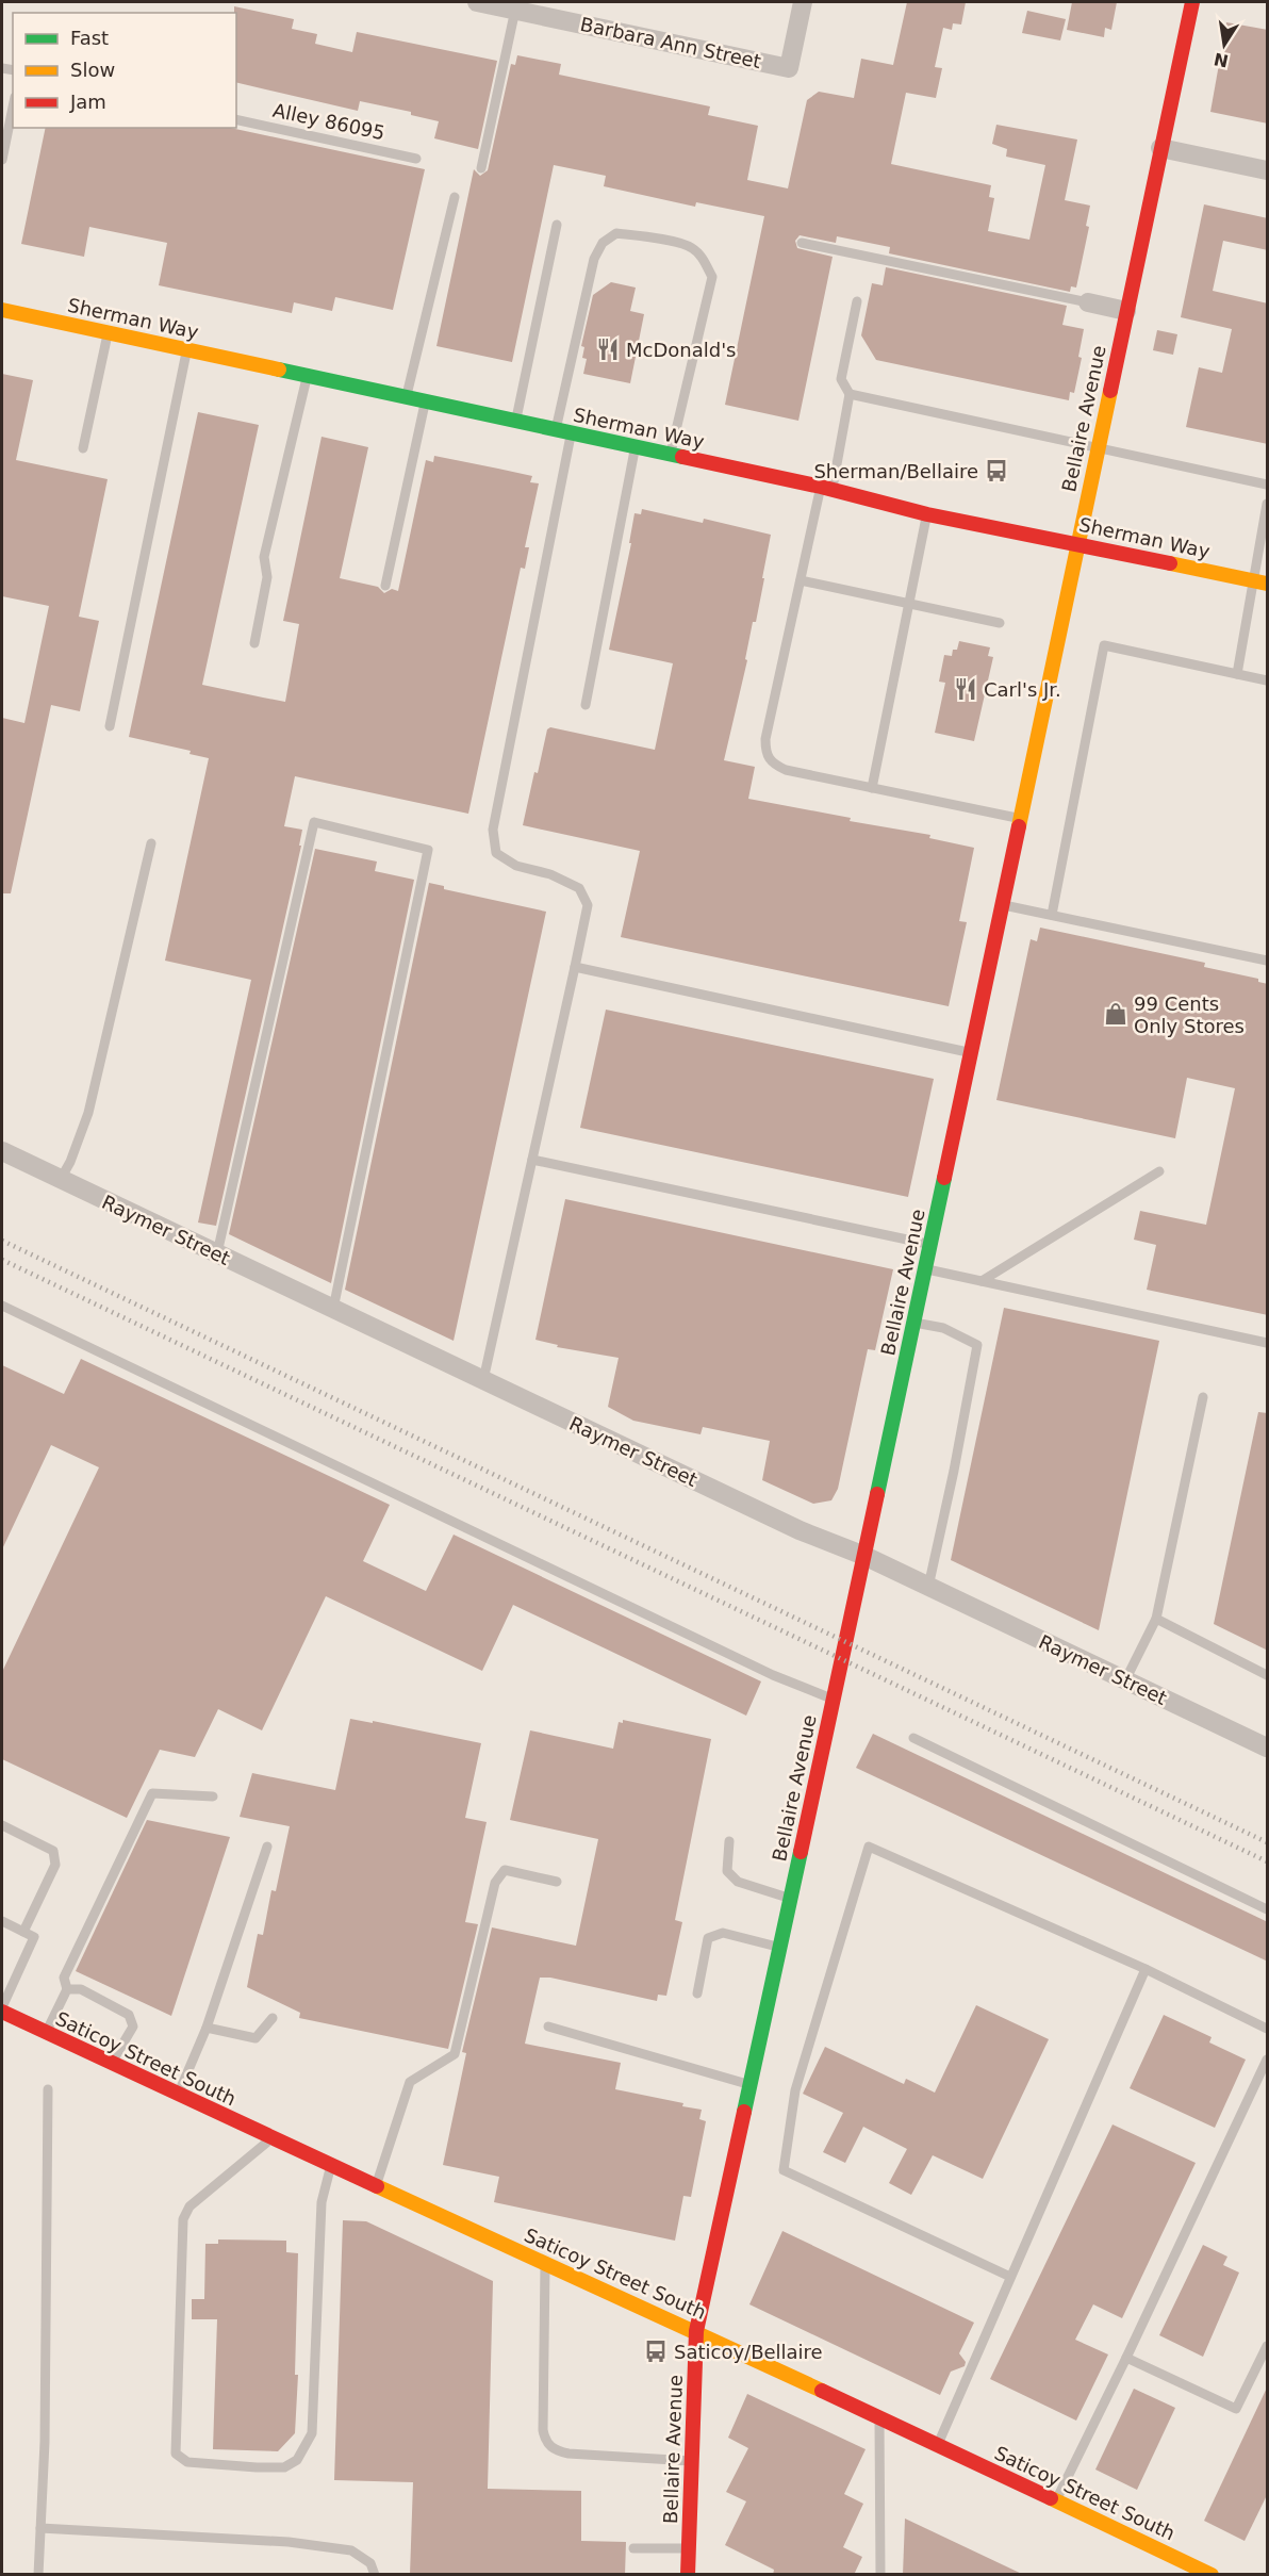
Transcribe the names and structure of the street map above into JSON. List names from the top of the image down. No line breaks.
{"streets":{"street":["Barbara Ann Street","Sherman Way","Bellaire Avenue","Raymer Street","Saticoy Street South"],"lane":["Alley 86095"]},"crossings":[["Sherman Way","Bellaire Avenue"],["Bellaire Avenue","Raymer Street"],["Bellaire Avenue","Saticoy Street South"]],"places":{"restaurant":["McDonald's","Carl's Jr."],"bus stop":["Sherman/Bellaire","Saticoy/Bellaire"],"shop":["99 Cents Only Stores"]},"legend":["Fast","Slow","Jam"],"north":"bottom"}
